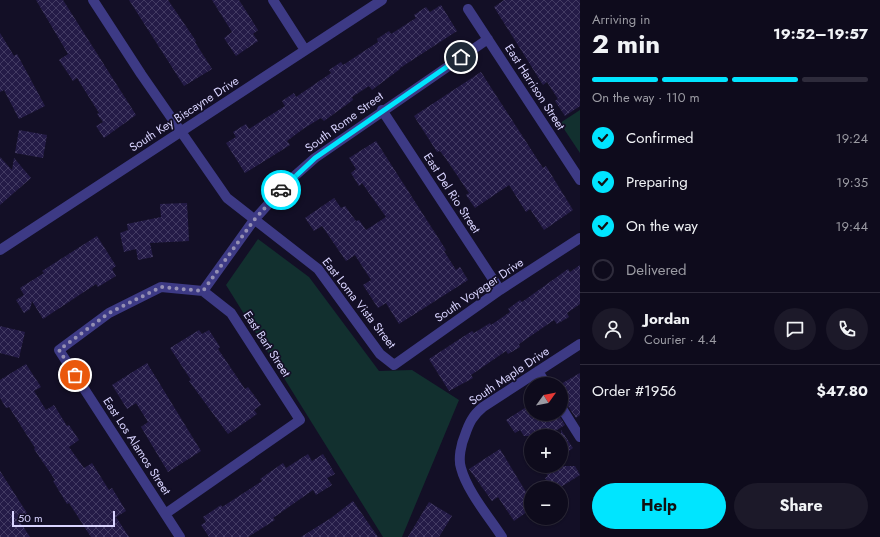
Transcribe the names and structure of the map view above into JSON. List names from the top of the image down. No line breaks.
{"streets":{"street":["East Harrison Street","South Key Biscayne Drive","South Rome Street","East Del Rio Street","South Voyager Drive","East Loma Vista Street","East Bart Street","South Maple Drive","East Los Alamos Street"]},"crossings":[["East Harrison Street","South Rome Street"],["South Key Biscayne Drive","East Loma Vista Street"],["South Rome Street","East Del Rio Street"],["South Rome Street","East Loma Vista Street"],["South Rome Street","East Bart Street"],["South Rome Street","East Los Alamos Street"],["East Del Rio Street","South Voyager Drive"],["South Voyager Drive","East Loma Vista Street"],["East Bart Street","East Los Alamos Street"]],"scale_bar":"50 m","north":"top right","page":{"heading":["2 min","Arriving in","19:52–19:57"],"panel":["Jordan","Courier · 4.4","Order #1956","$47.80"],"bar":"On the way · 110 m","list":[["Confirmed","19:24"],["Preparing","19:35"],["On the way","19:44"],"Delivered"],"map_buttons":["+","−"],"buttons":["Help","Share"],"scale":"50 m"}}
